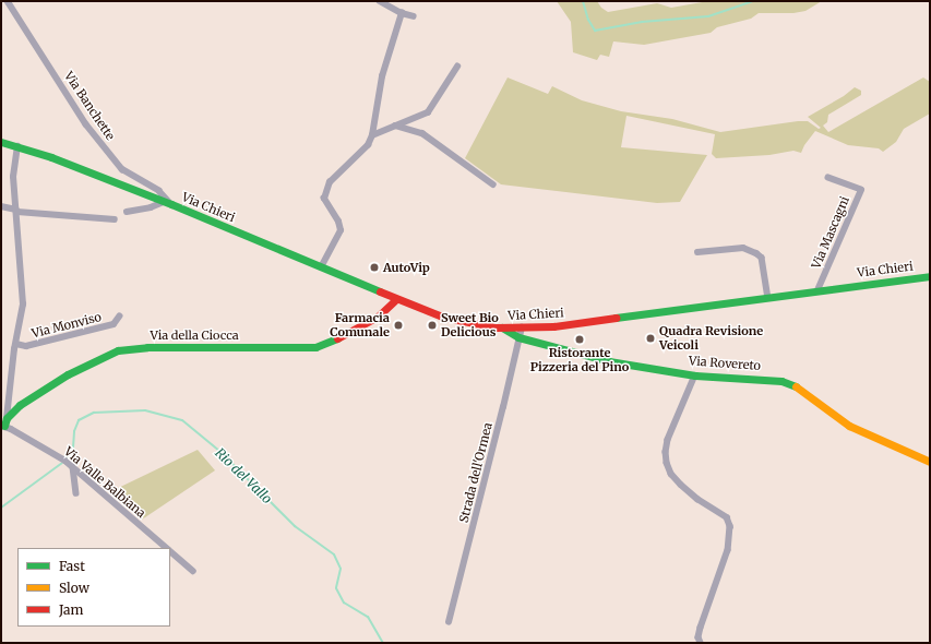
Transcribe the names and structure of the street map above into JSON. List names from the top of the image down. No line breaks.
{"streets":{"main road":["Via Chieri","Via della Ciocca","Via Rovereto"],"street":["Via Banchette","Via Mascagni","Via Monviso","Strada dell'Ormea","Via Valle Balbiana"]},"crossings":[["Via Banchette","Via Chieri"],["Via Chieri","Via Mascagni"],["Via Chieri","Via Monviso"],["Via Chieri","Via della Ciocca"],["Via Chieri","Via Rovereto"],["Via Chieri","Strada dell'Ormea"],["Via Monviso","Via della Ciocca"],["Via Monviso","Via Valle Balbiana"],["Via della Ciocca","Via Valle Balbiana"],["Via Rovereto","Strada dell'Ormea"]],"water":["Rio del Vallo"],"places":["AutoVip","Farmacia Comunale","Sweet Bio Delicious","Quadra Revisione Veicoli","Ristorante Pizzeria del Pino"],"legend":["Fast","Slow","Jam"]}
